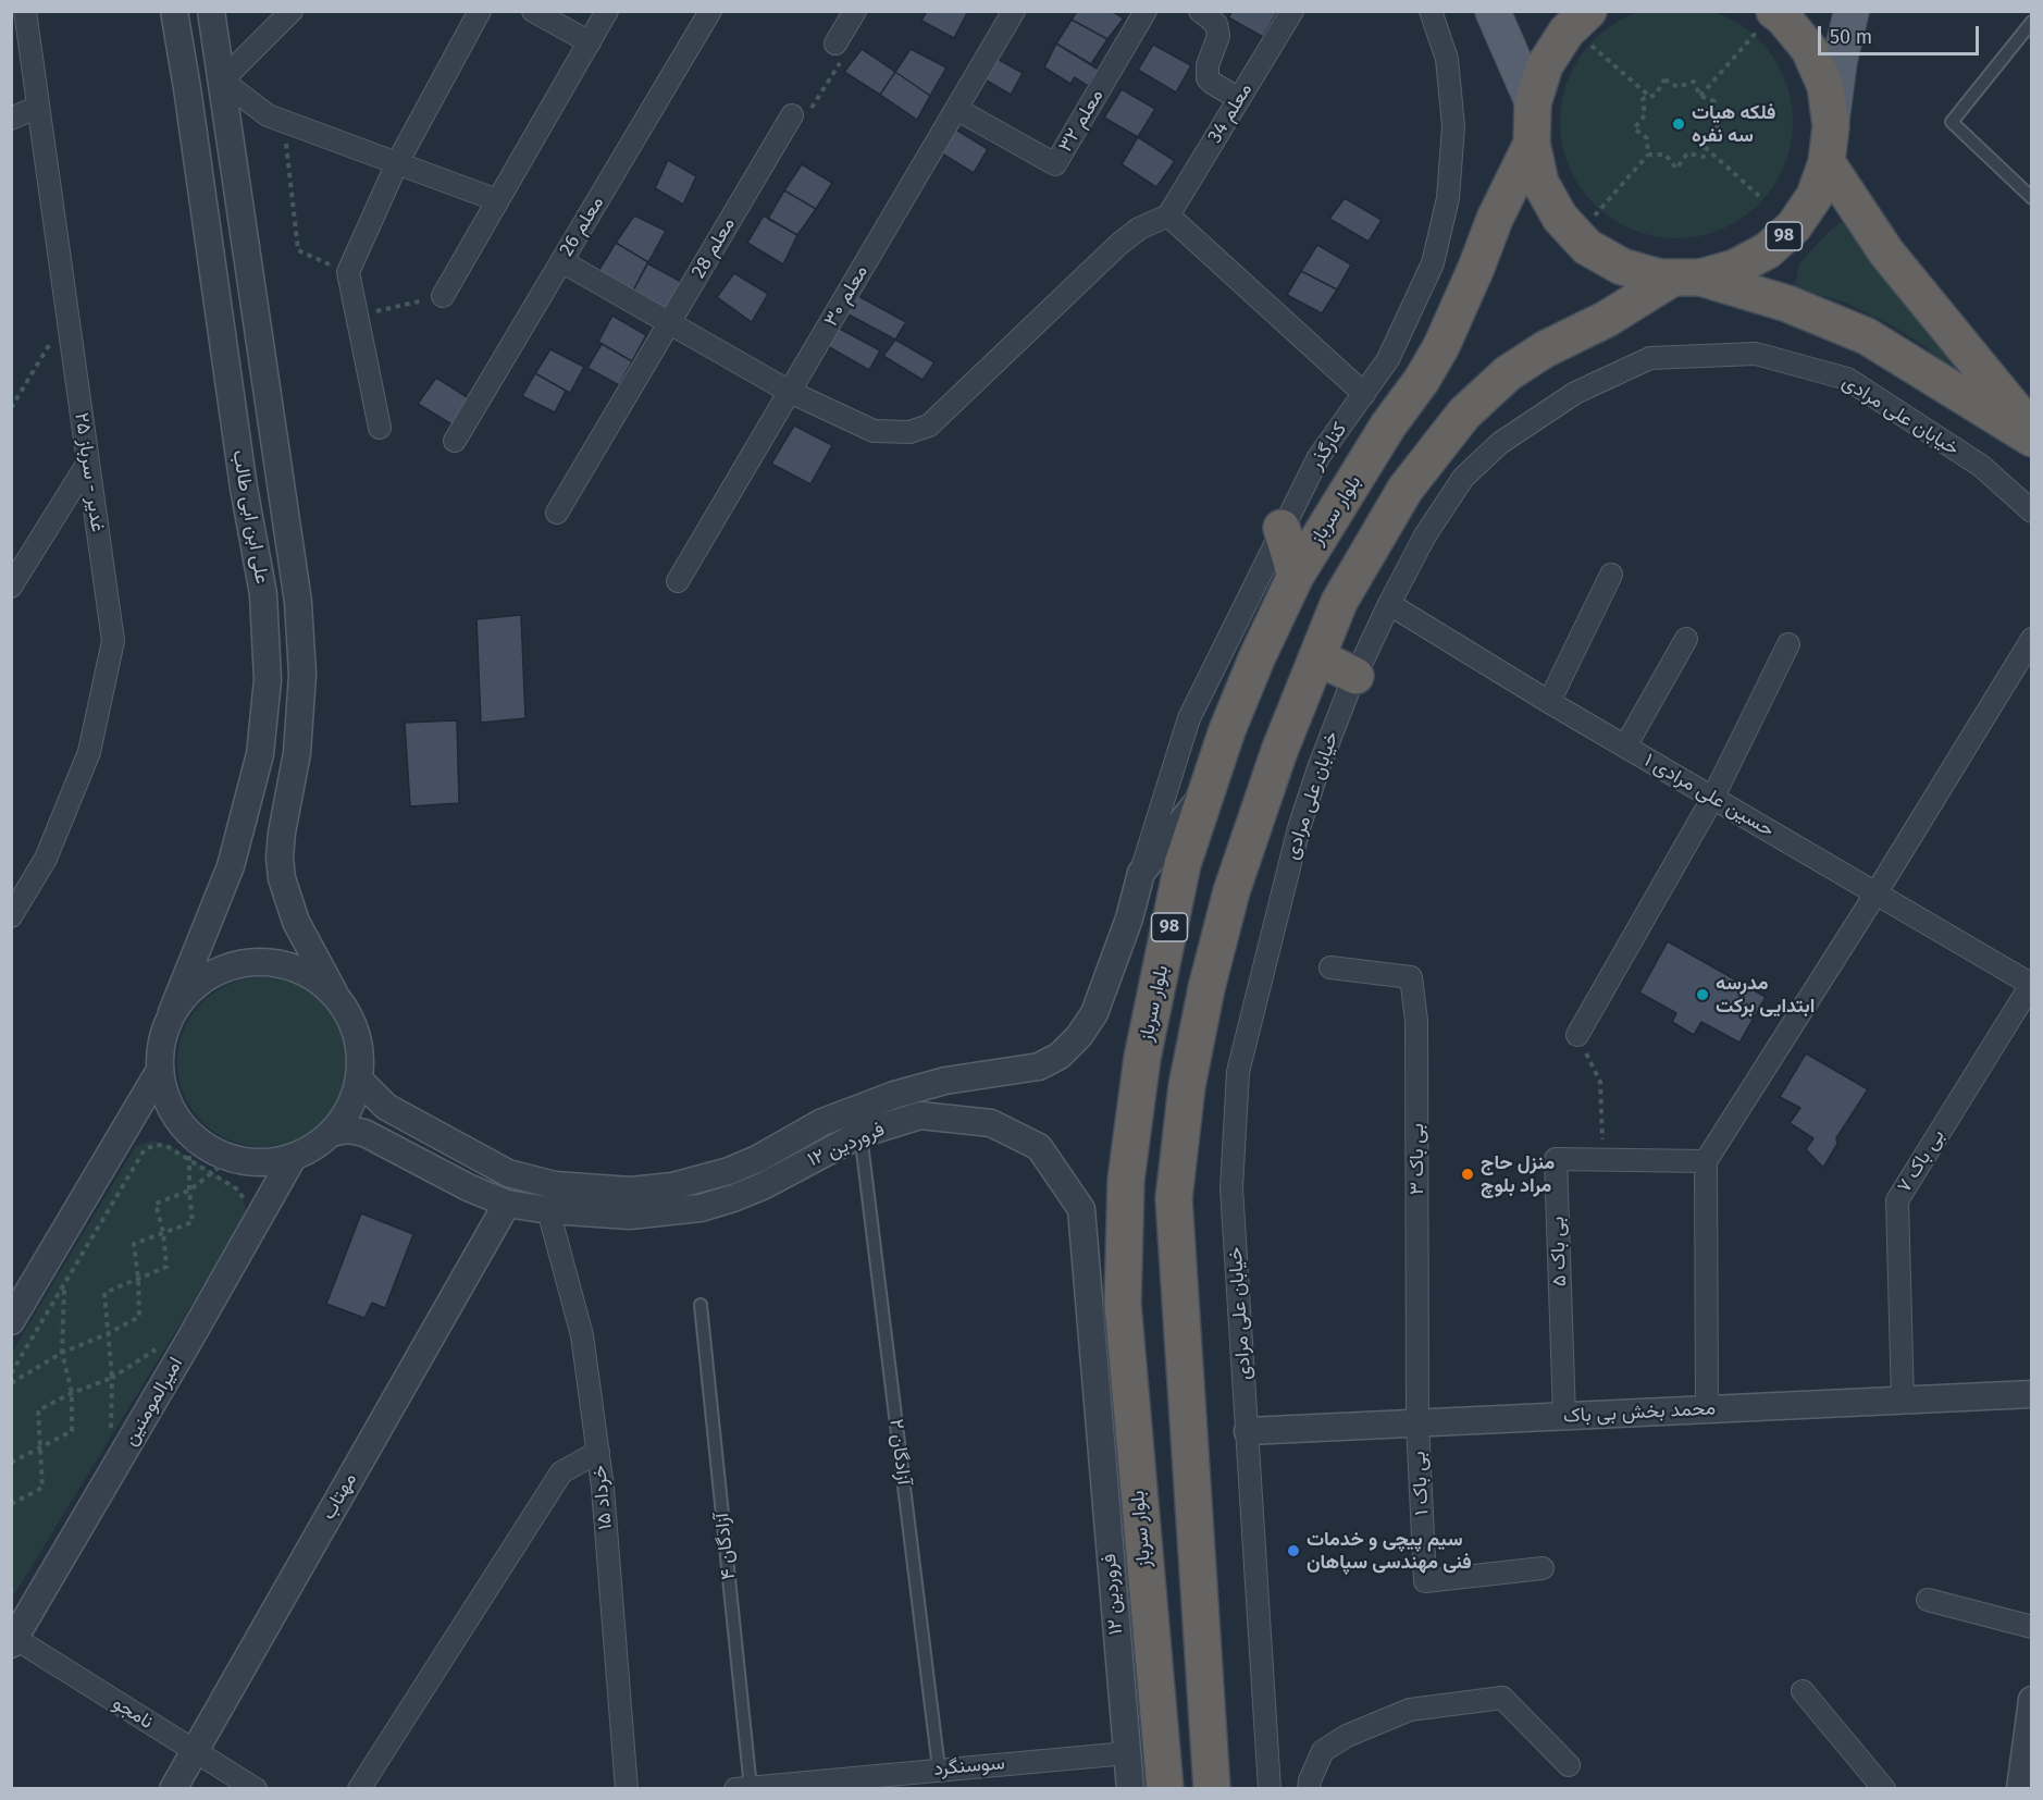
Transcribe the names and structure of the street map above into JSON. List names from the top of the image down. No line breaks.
{"streets":{"highway":["98","بلوار سرباز"],"street":["معلم 34","معلم ۳۲","معلم 26","معلم 28","معلم ۳۰","خیابان علی مرادی","کنارگذر","غدیر - سرباز ۲۵","علی ابن ابی طالب","حسین علی مرادی ۱","۱۲ فروردین","بی باک ۳","بی باک ۷","بی باک ۵","امیرالمومنین","محمد بخش بی باک","بی باک ۱","مهتاب","۱۵ خرداد","نامجو","سوسنگرد"],"lane":["آزادگان ۲","آزادگان ۴"]},"crossings":[["معلم ۳۲","معلم ۳۰"],["98","بلوار سرباز"],["خیابان علی مرادی","حسین علی مرادی ۱"],["خیابان علی مرادی","محمد بخش بی باک"],["کنارگذر","۱۲ فروردین"],["بلوار سرباز","۱۲ فروردین"],["علی ابن ابی طالب","۱۲ فروردین"],["علی ابن ابی طالب","امیرالمومنین"],["حسین علی مرادی ۱","بی باک ۷"],["۱۲ فروردین","امیرالمومنین"],["۱۲ فروردین","آزادگان ۲"],["۱۲ فروردین","مهتاب"],["۱۲ فروردین","۱۵ خرداد"],["۱۲ فروردین","سوسنگرد"],["بی باک ۳","محمد بخش بی باک"],["بی باک ۳","بی باک ۱"],["بی باک ۷","محمد بخش بی باک"],["بی باک ۵","محمد بخش بی باک"],["امیرالمومنین","نامجو"],["محمد بخش بی باک","بی باک ۱"],["آزادگان ۲","سوسنگرد"],["مهتاب","نامجو"],["آزادگان ۴","سوسنگرد"]],"places":["فلکه هیات سه نفره","مدرسه ابتدایی برکت","منزل حاج مراد بلوچ","سیم پیچی و خدمات فنی مهندسی سپاهان"],"scale_bar":"50 m"}
